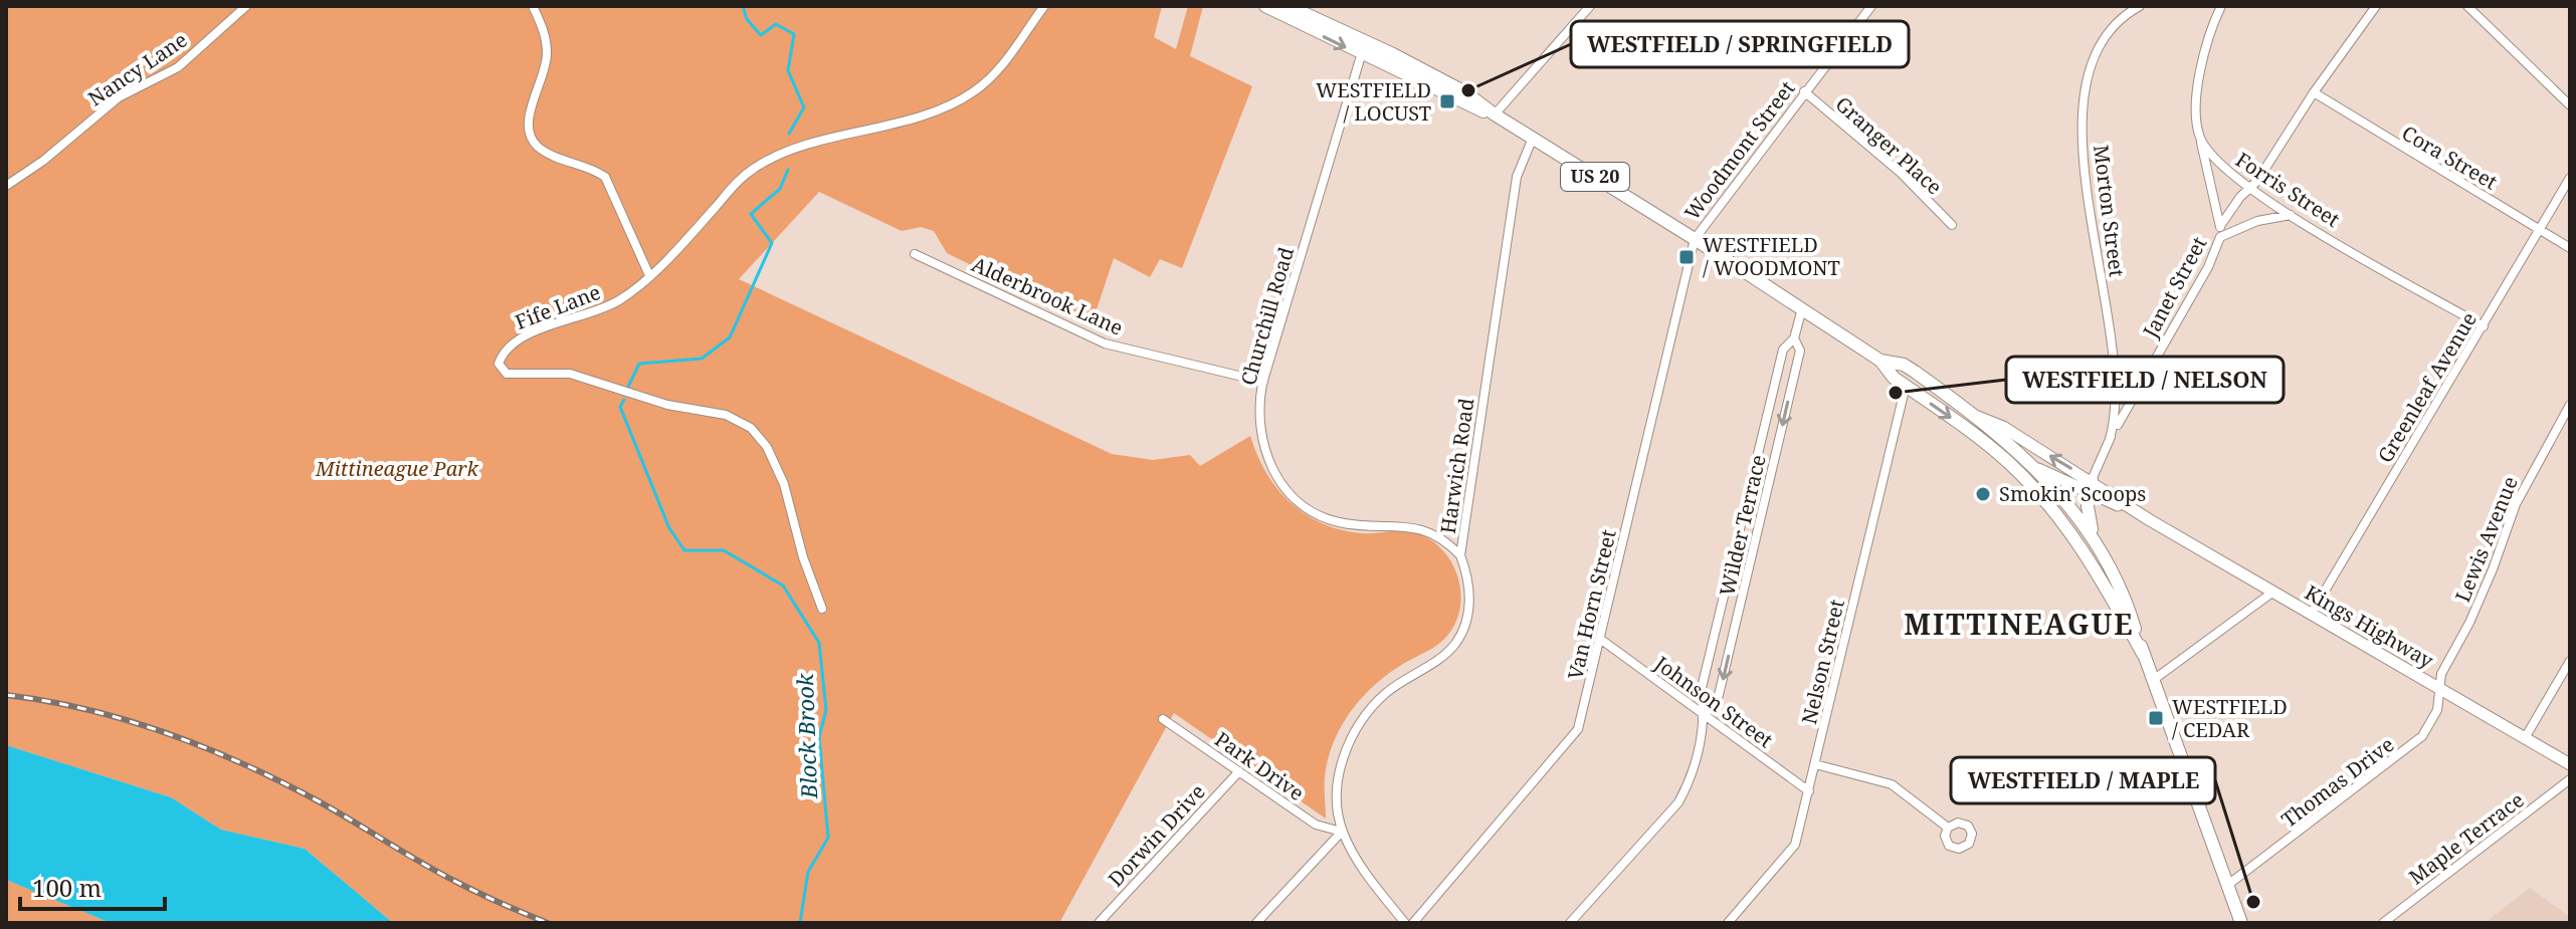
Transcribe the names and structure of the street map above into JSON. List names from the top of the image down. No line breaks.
{"streets":{"main road":["US 20","Kings Highway"],"street":["Nancy Lane","Granger Place","Woodmont Street","Cora Street","Forris Street","Morton Street","Janet Street","Alderbrook Lane","Fife Lane","Churchill Road","Greenleaf Avenue","Harwich Road","Wilder Terrace","Lewis Avenue","Van Horn Street","Nelson Street","Johnson Street","Park Drive","Thomas Drive","Dorwin Drive","Maple Terrace"]},"crossings":[["Granger Place","Woodmont Street"],["Woodmont Street","US 20"],["Woodmont Street","Van Horn Street"],["Cora Street","Janet Street"],["Cora Street","Greenleaf Avenue"],["US 20","Churchill Road"],["US 20","Harwich Road"],["US 20","Wilder Terrace"],["US 20","Van Horn Street"],["US 20","Kings Highway"],["US 20","Nelson Street"],["US 20","Thomas Drive"],["Forris Street","Janet Street"],["Forris Street","Greenleaf Avenue"],["Morton Street","Janet Street"],["Janet Street","Kings Highway"],["Alderbrook Lane","Churchill Road"],["Churchill Road","Harwich Road"],["Greenleaf Avenue","Kings Highway"],["Harwich Road","Park Drive"],["Wilder Terrace","Johnson Street"],["Lewis Avenue","Kings Highway"],["Lewis Avenue","Thomas Drive"],["Van Horn Street","Johnson Street"],["Kings Highway","Thomas Drive"],["Nelson Street","Johnson Street"],["Park Drive","Dorwin Drive"]],"districts":["MITTINEAGUE"],"water":["Block Brook"],"parks":["Mittineague Park"],"places":{"other":["WESTFIELD / SPRINGFIELD","WESTFIELD / NELSON","Smokin' Scoops","WESTFIELD / MAPLE"],"transit":["WESTFIELD / LOCUST","WESTFIELD / WOODMONT","WESTFIELD / CEDAR"]},"scale_bar":"100 m"}
